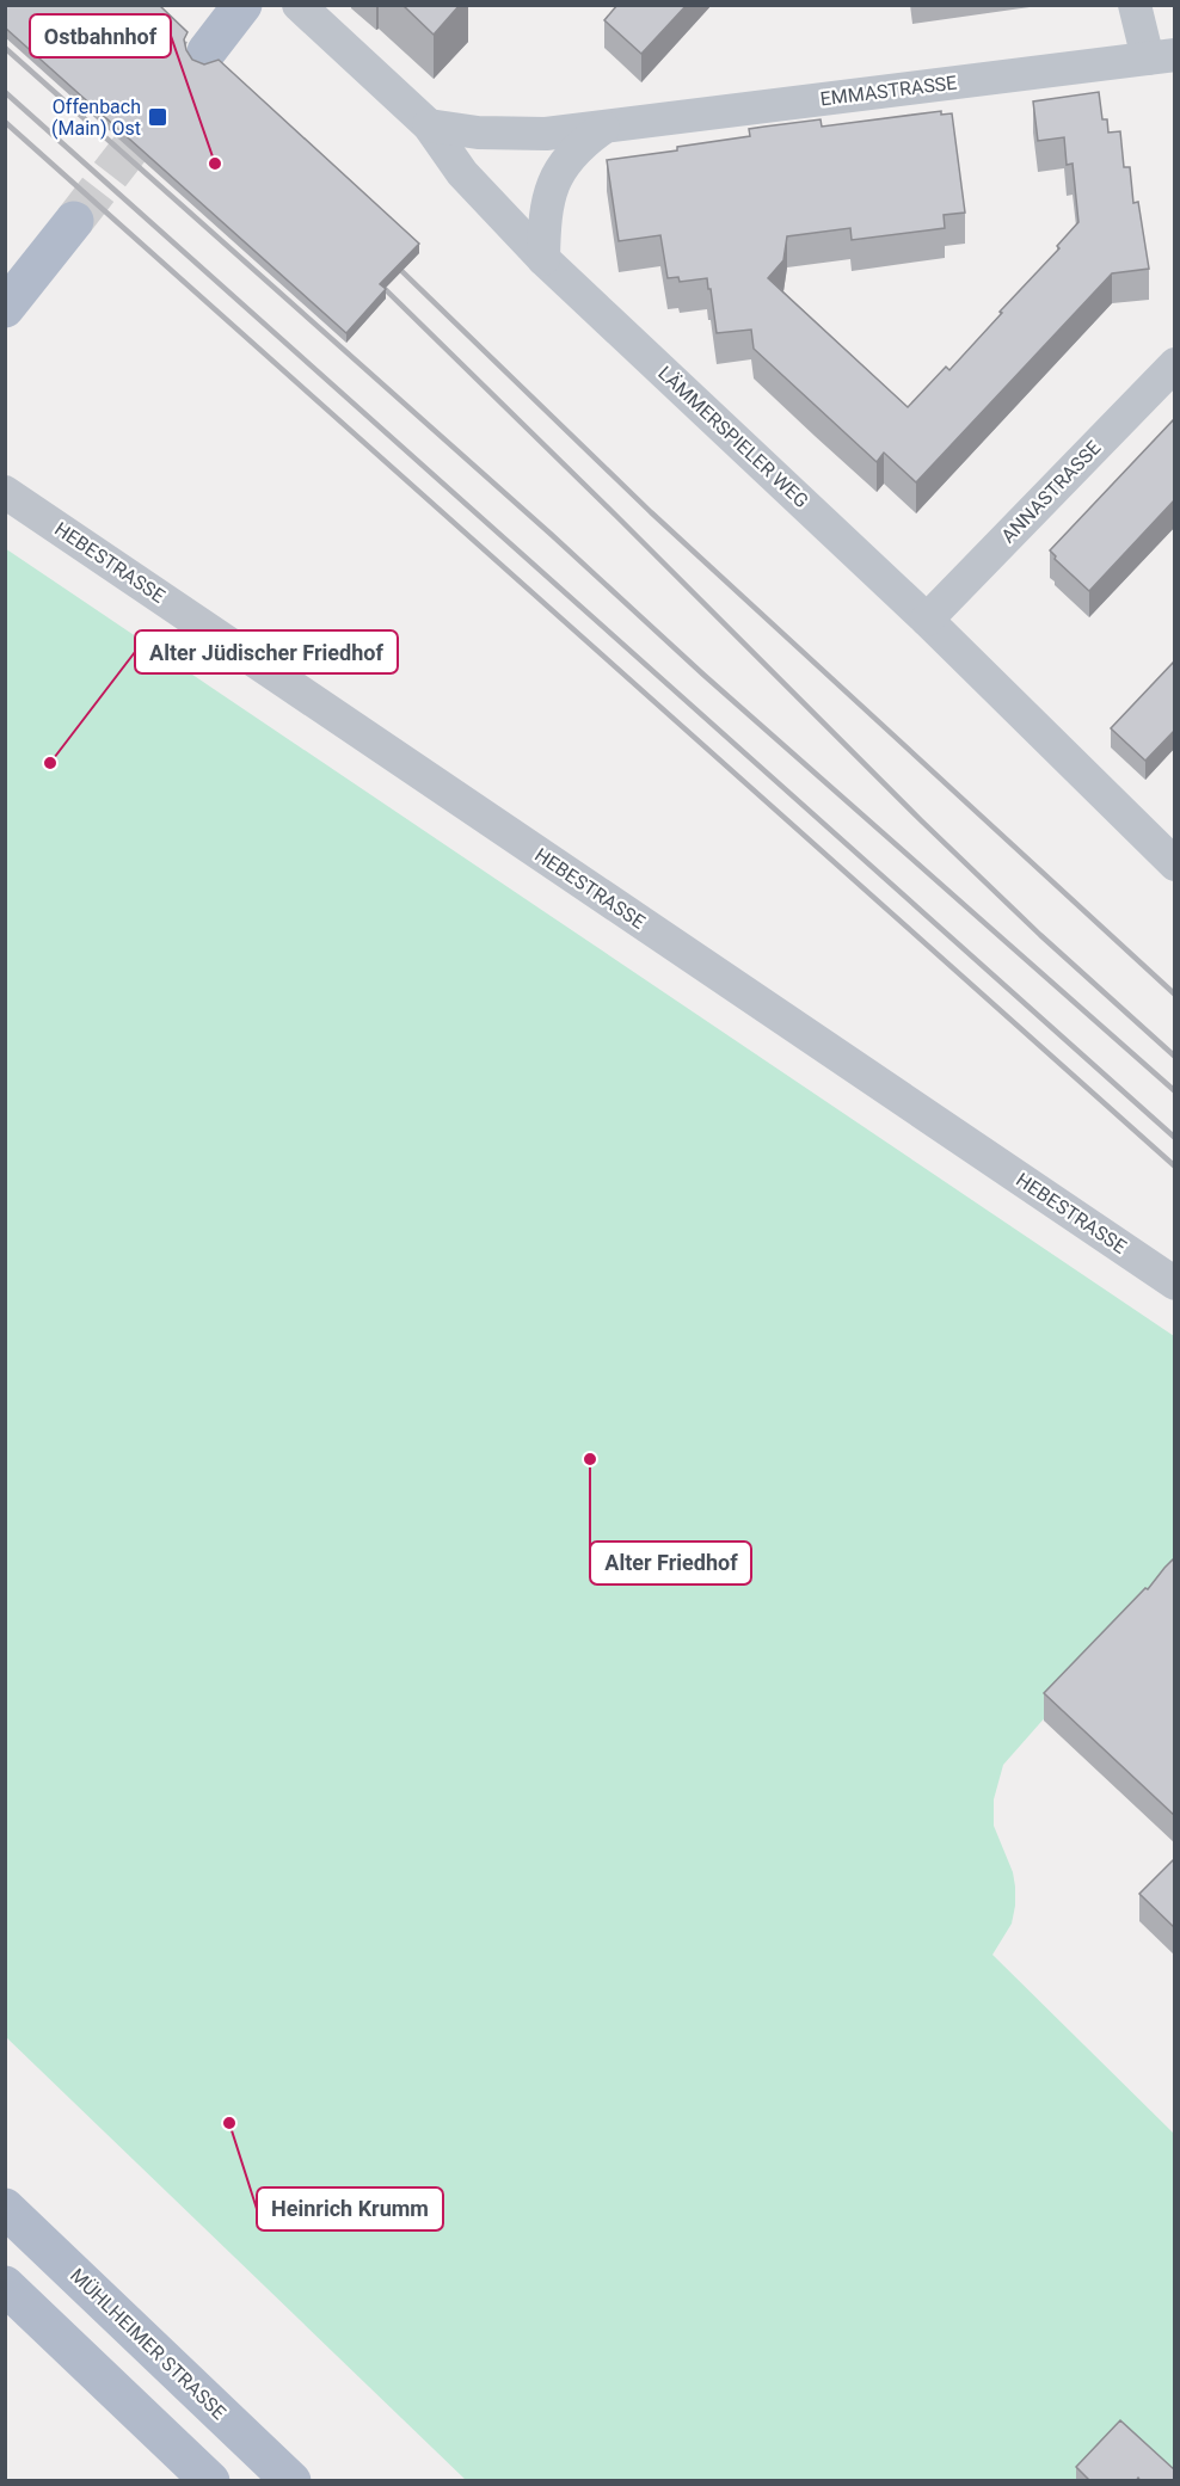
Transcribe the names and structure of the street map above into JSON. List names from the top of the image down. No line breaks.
{"streets":{"main road":["MÜHLHEIMER STRASSE"],"street":["EMMASTRASSE","LÄMMERSPIELER WEG","ANNASTRASSE","HEBESTRASSE"]},"crossings":[["EMMASTRASSE","LÄMMERSPIELER WEG"],["LÄMMERSPIELER WEG","ANNASTRASSE"]],"places":{"transit":["Offenbach (Main) Ost"],"other":["Ostbahnhof","Alter Jüdischer Friedhof","Alter Friedhof","Heinrich Krumm"]}}
